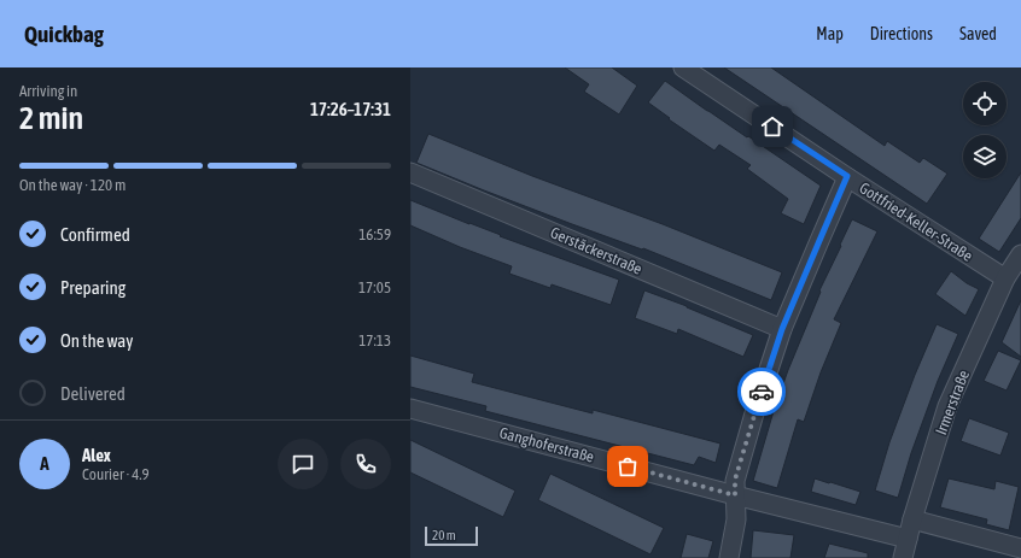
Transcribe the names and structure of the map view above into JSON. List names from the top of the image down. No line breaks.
{"streets":{"street":["Gottfried-Keller-Straße","Gerstäckerstraße","Irmerstraße","Ganghoferstraße"]},"crossings":[["Gottfried-Keller-Straße","Irmerstraße"],["Irmerstraße","Ganghoferstraße"]],"scale_bar":"20 m","page":{"header":"Quickbag","nav":["Map","Directions","Saved"],"heading":["2 min","Arriving in","17:26–17:31"],"panel":["Alex","Courier · 4.9"],"bar":"On the way · 120 m","list":[["Confirmed","16:59"],["Preparing","17:05"],["On the way","17:13"],"Delivered"],"round":"A","scale":"20 m"}}
